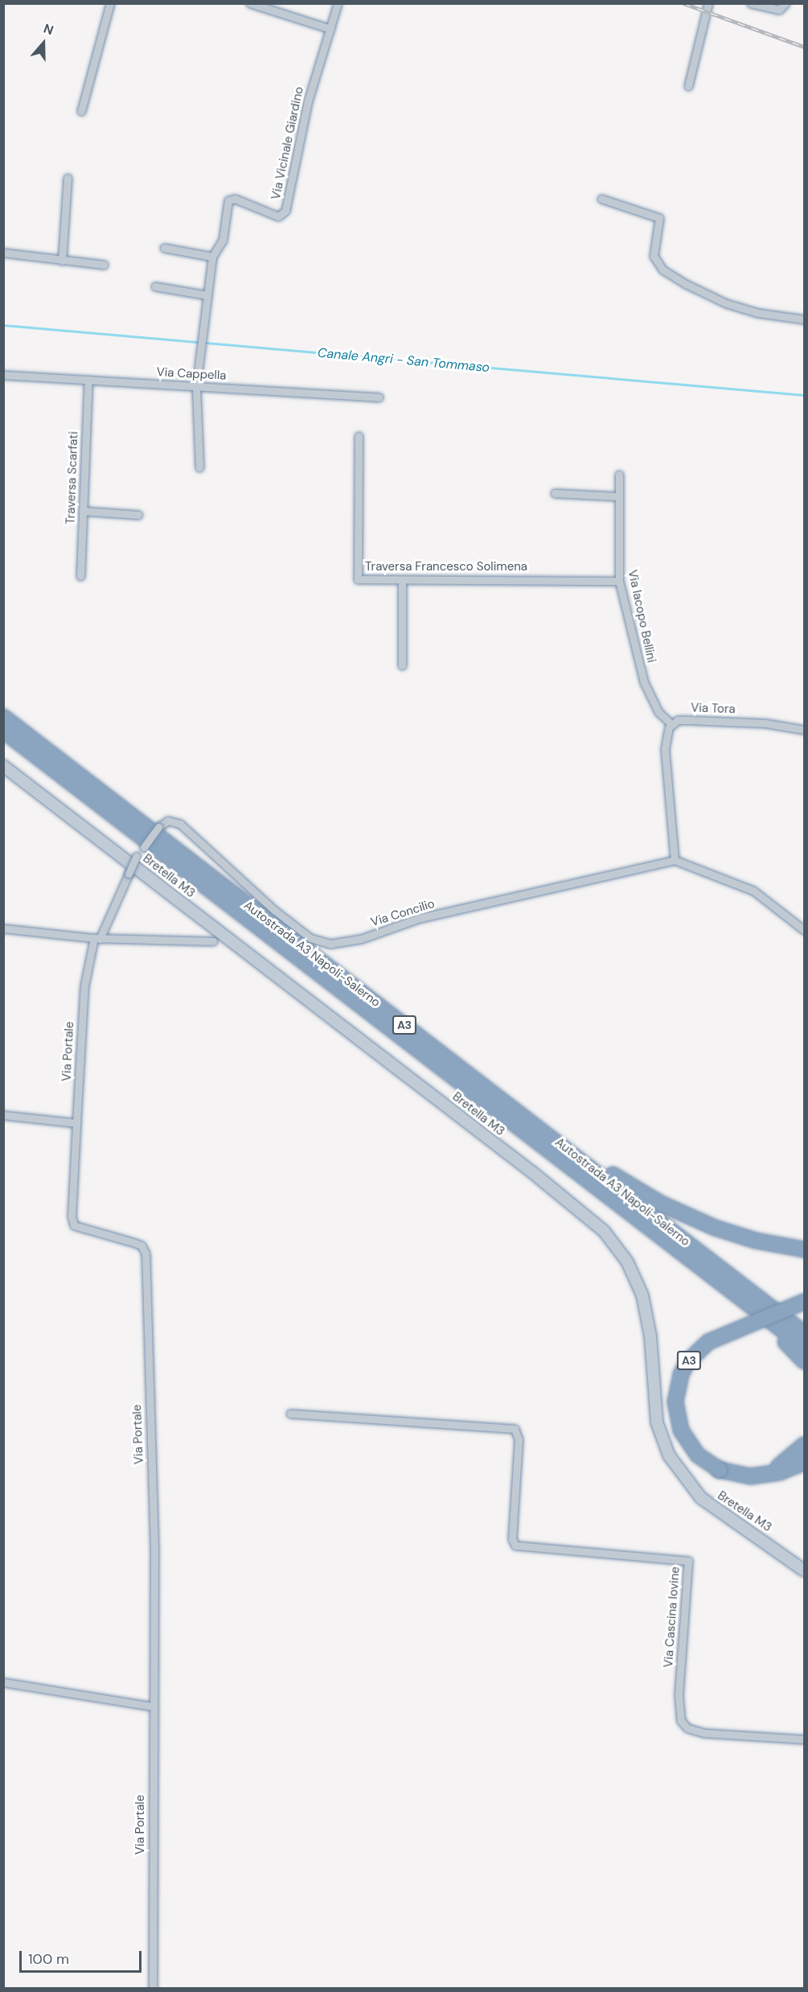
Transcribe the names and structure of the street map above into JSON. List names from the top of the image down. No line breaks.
{"streets":{"highway":["Autostrada A3 Napoli-Salerno","A3"],"street":["Via Vicinale Giardino","Via Cappella","Traversa Scarfati","Traversa Francesco Solimena","Via Iacopo Bellini","Via Tora","Bretella M3","Via Concilio","Via Portale","Via Cascina Iovine"]},"crossings":[["Via Vicinale Giardino","Via Cappella"],["Via Cappella","Traversa Scarfati"],["Traversa Francesco Solimena","Via Iacopo Bellini"],["Via Iacopo Bellini","Via Tora"],["Via Concilio","Via Portale"],["Autostrada A3 Napoli-Salerno","A3"]],"water":["Canale Angri - San Tommaso"],"scale_bar":"100 m","north":"top"}
